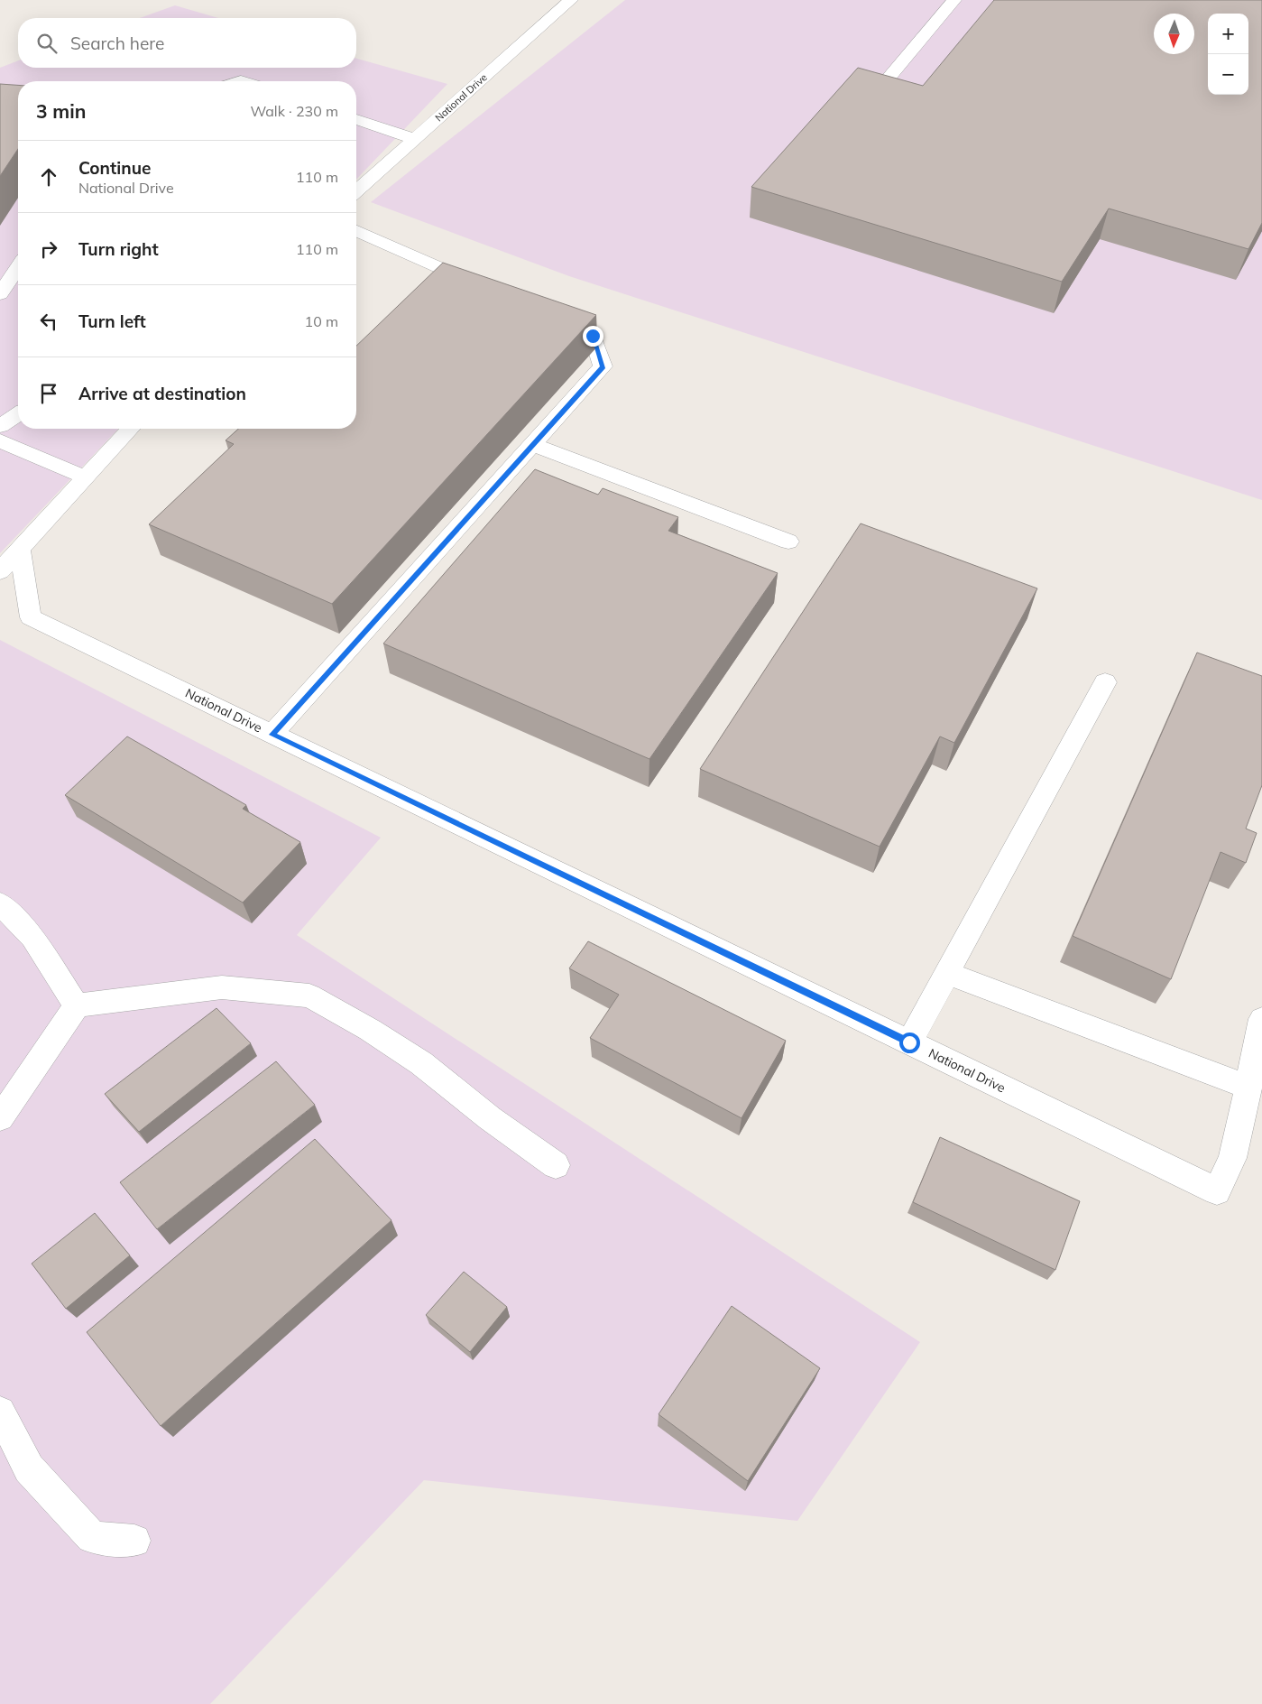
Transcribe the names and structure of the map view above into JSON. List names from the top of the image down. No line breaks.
{"streets":{"street":["National Drive"]},"north":"bottom","page":{"map_buttons":["+","−"],"search":"Search here","heading":["3 min","Walk · 230 m"],"list":[["Continue","National Drive","110 m"],["Turn right","110 m"],["Turn left","10 m"],"Arrive at destination"]}}
